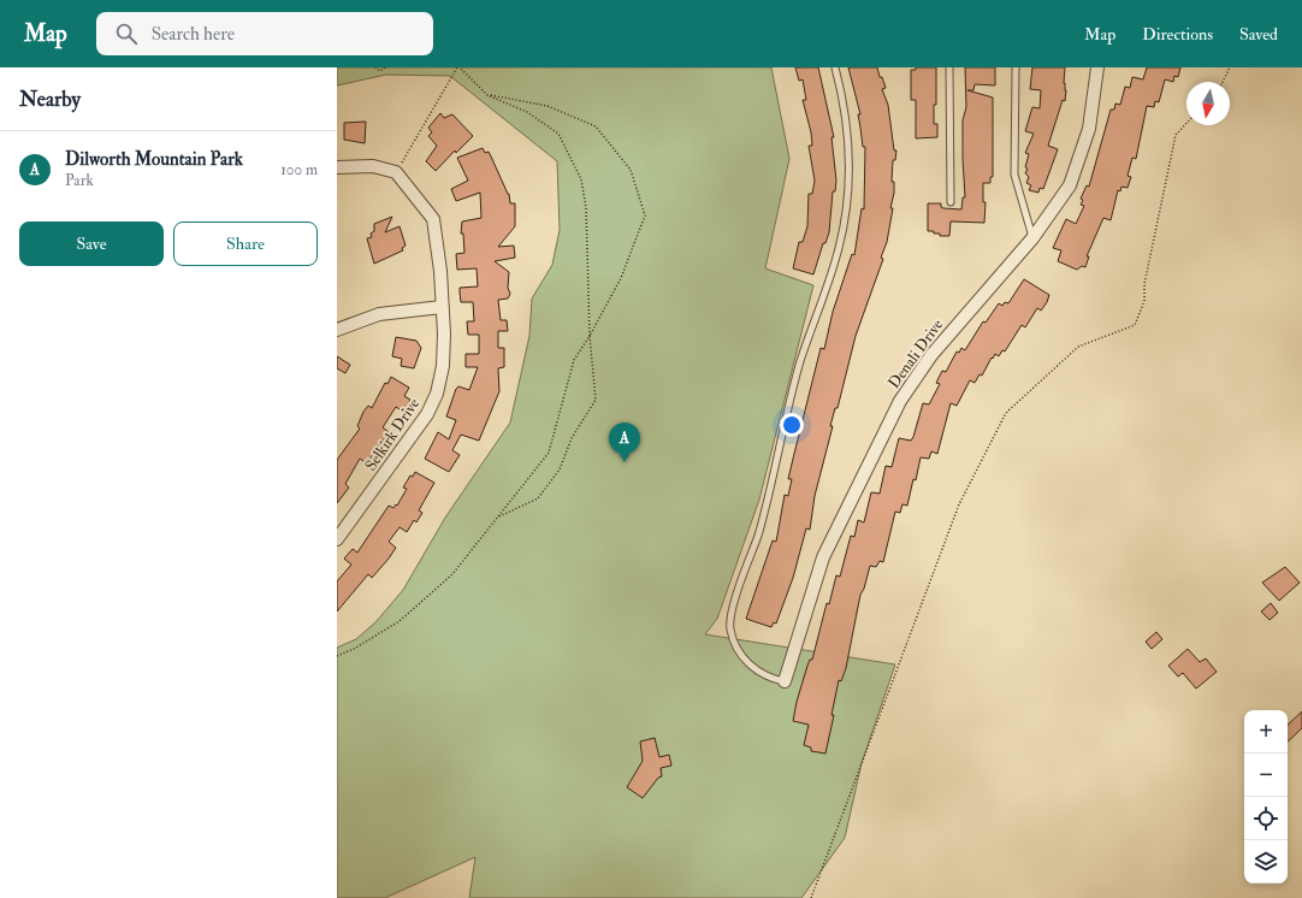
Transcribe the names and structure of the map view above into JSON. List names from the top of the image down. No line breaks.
{"streets":{"street":["Denali Drive","Selkirk Drive"]},"north":"bottom","page":{"header":"Map","search":"Search here","nav":["Map","Directions","Saved"],"heading":"Nearby","list":[{"mark":"A","name":"Dilworth Mountain Park","note":"Park","value":"100 m"}],"buttons":["Save","Share"],"pins":"A","map_buttons":["+","−"]}}
